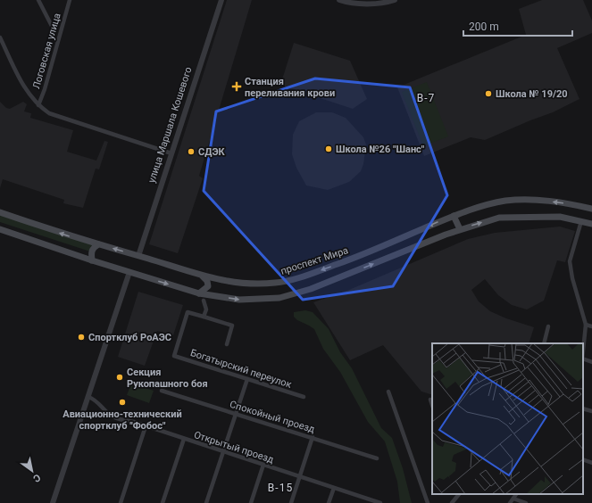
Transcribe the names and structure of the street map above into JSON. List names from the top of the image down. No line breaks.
{"streets":{"main road":["проспект Мира"],"street":["Логовская улица","улица Маршала Кошевого","Богатырский переулок","Спокойный проезд","Открытый проезд"]},"crossings":[["улица Маршала Кошевого","проспект Мира"]],"districts":["В-7","В-15"],"places":{"health":["Станция переливания крови"],"other":["Школа № 19/20","Школа №26 \"Шанс\"","СДЭК","Спортклуб РоАЭС","Секция Рукопашного боя","Авиационно-технический спортклуб \"Фобос\""]},"scale_bar":"200 m","north":"bottom right"}
